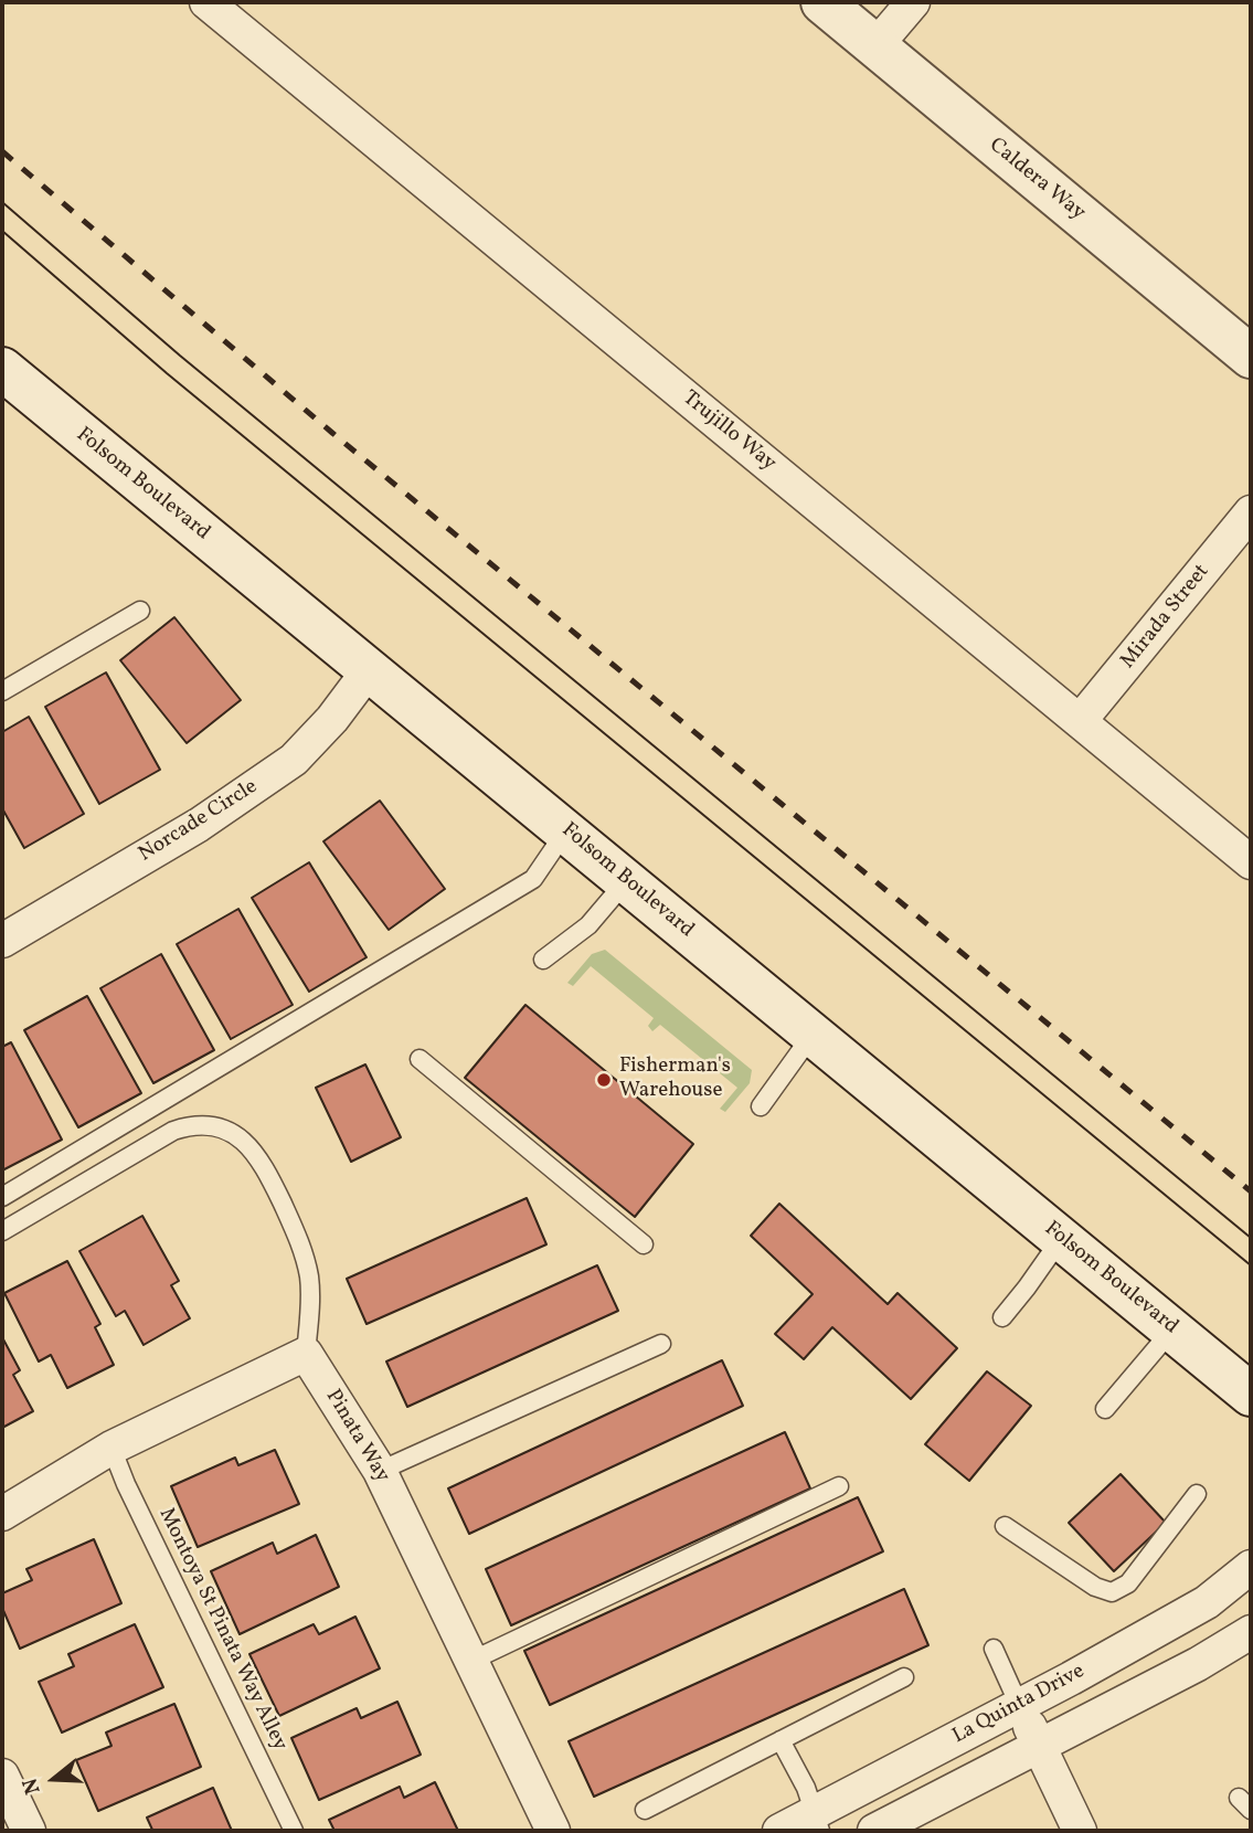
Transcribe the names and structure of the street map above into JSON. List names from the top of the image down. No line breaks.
{"streets":{"main road":["Caldera Way","Folsom Boulevard"],"street":["Trujillo Way","Mirada Street","Norcade Circle","Pinata Way","La Quinta Drive"],"lane":["Montoya St Pinata Way Alley"]},"crossings":[["Trujillo Way","Mirada Street"],["Folsom Boulevard","Norcade Circle"]],"places":["Fisherman's Warehouse"],"north":"left"}
